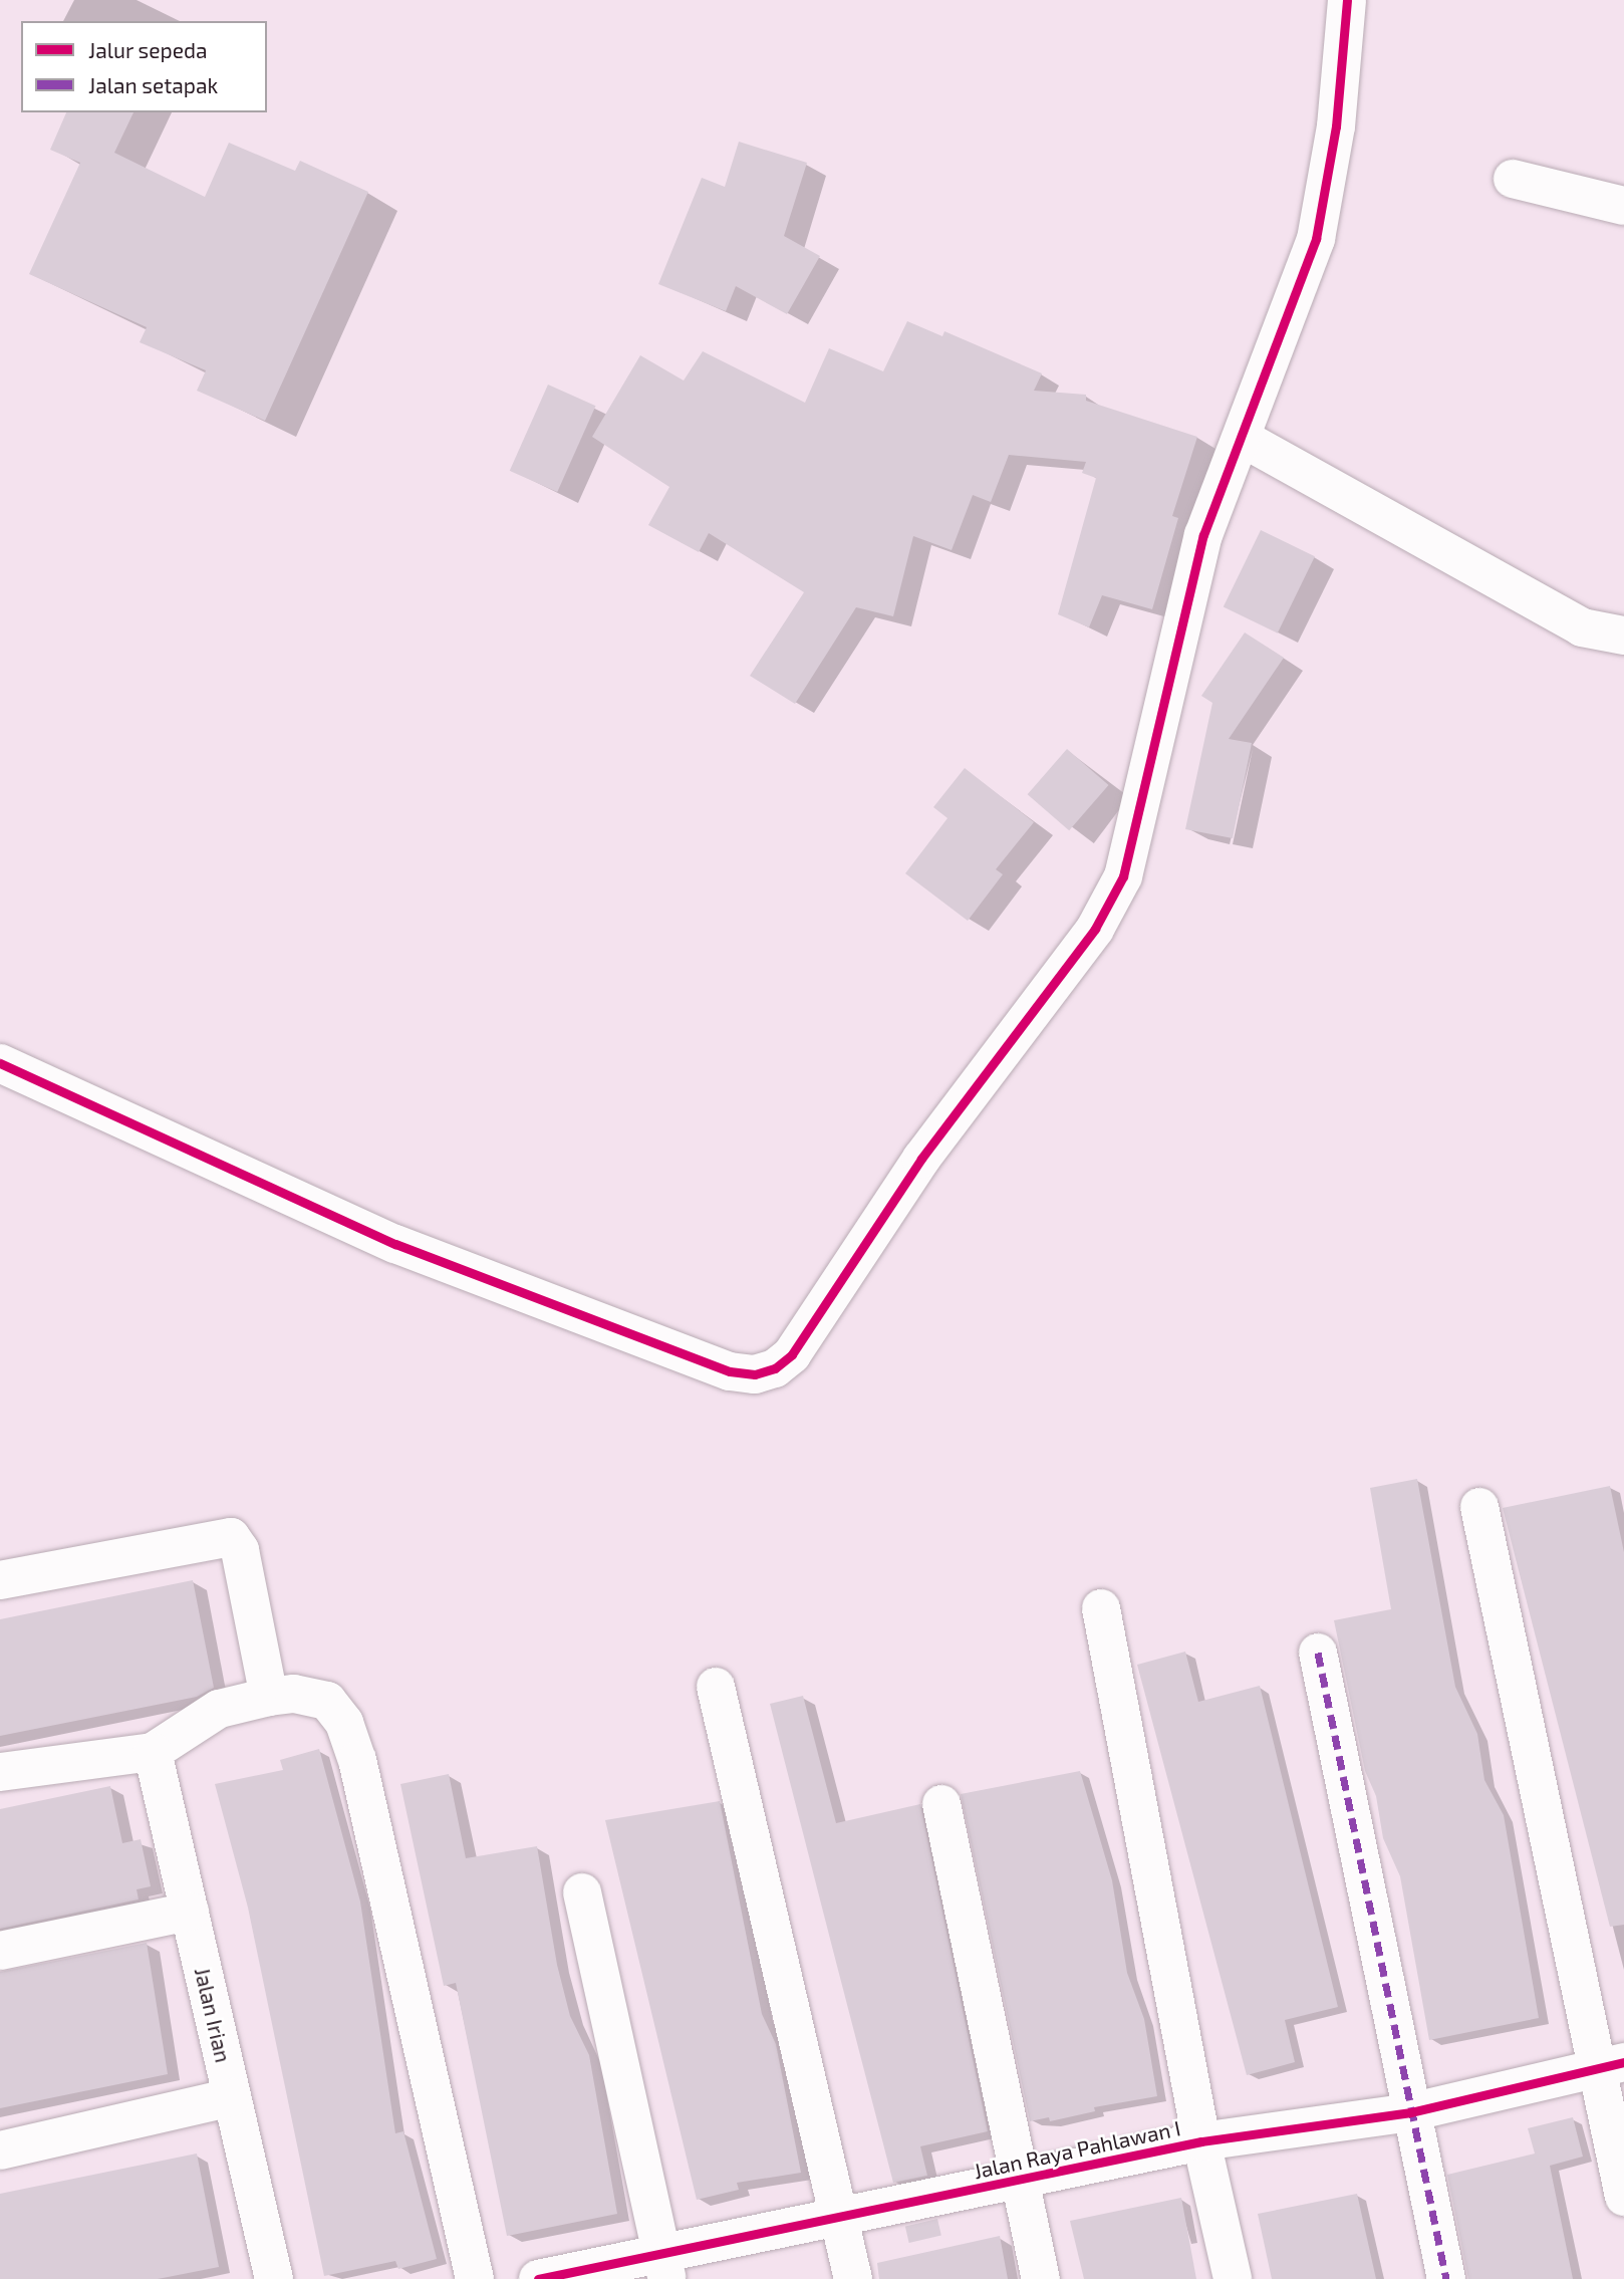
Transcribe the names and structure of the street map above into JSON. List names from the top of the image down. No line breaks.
{"streets":{"street":["Jalan Irian","Jalan Raya Pahlawan I"]},"legend":["Jalur sepeda","Jalan setapak"]}
